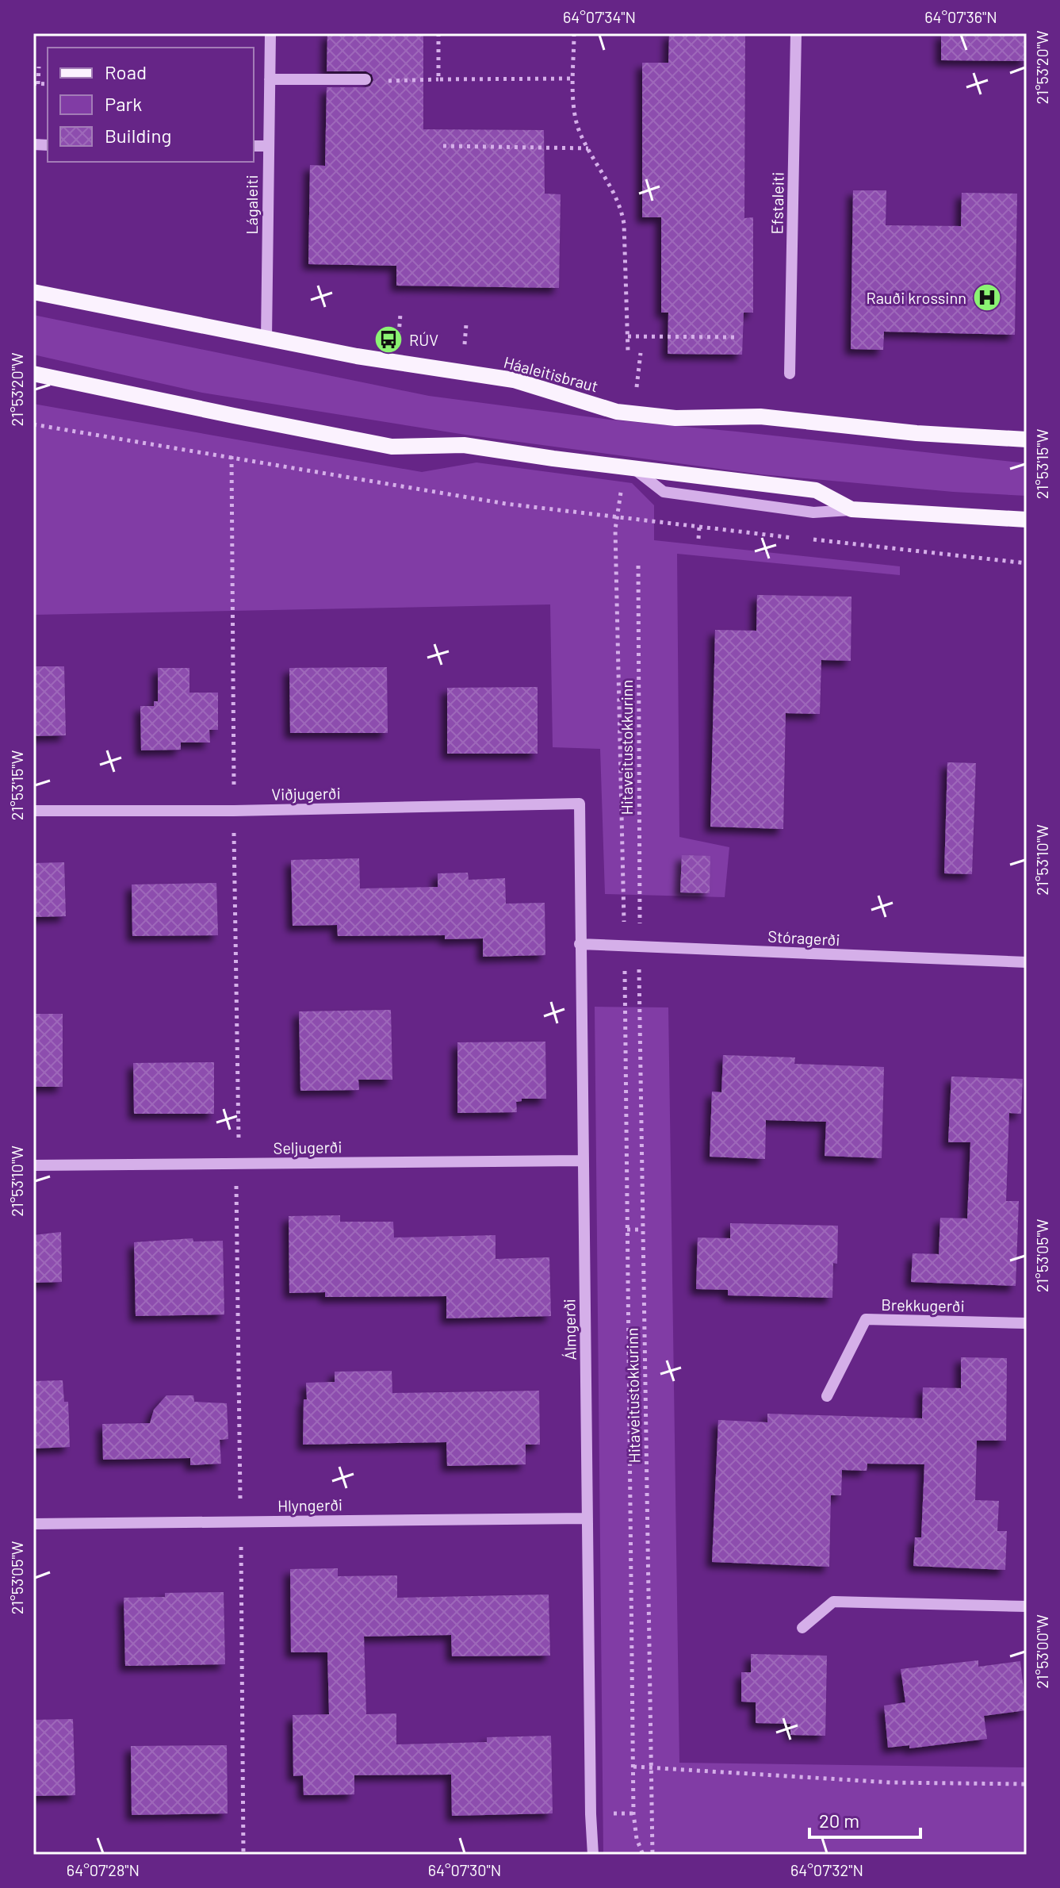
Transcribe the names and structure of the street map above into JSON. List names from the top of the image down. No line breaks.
{"streets":{"main road":["Háaleitisbraut"],"street":["Efstaleiti","Lágaleiti","Viðjugerði","Stóragerði","Seljugerði","Brekkugerði","Álmgerði","Hlyngerði"],"path":["Hitaveitustokkurinn"]},"crossings":[["Lágaleiti","Háaleitisbraut"],["Viðjugerði","Álmgerði"],["Stóragerði","Álmgerði"],["Seljugerði","Álmgerði"],["Álmgerði","Hlyngerði"]],"places":{"hospital":["Rauði krossinn"],"bus stop":["RÚV"]},"legend":["Road","Park","Building"],"scale_bar":"20 m","coordinates":["64°07'34\"N","64°07'36\"N","21°53'20\"W","21°53'15\"W","21°53'10\"W","21°53'05\"W","21°53'00\"W","64°07'28\"N","64°07'30\"N","64°07'32\"N"]}
